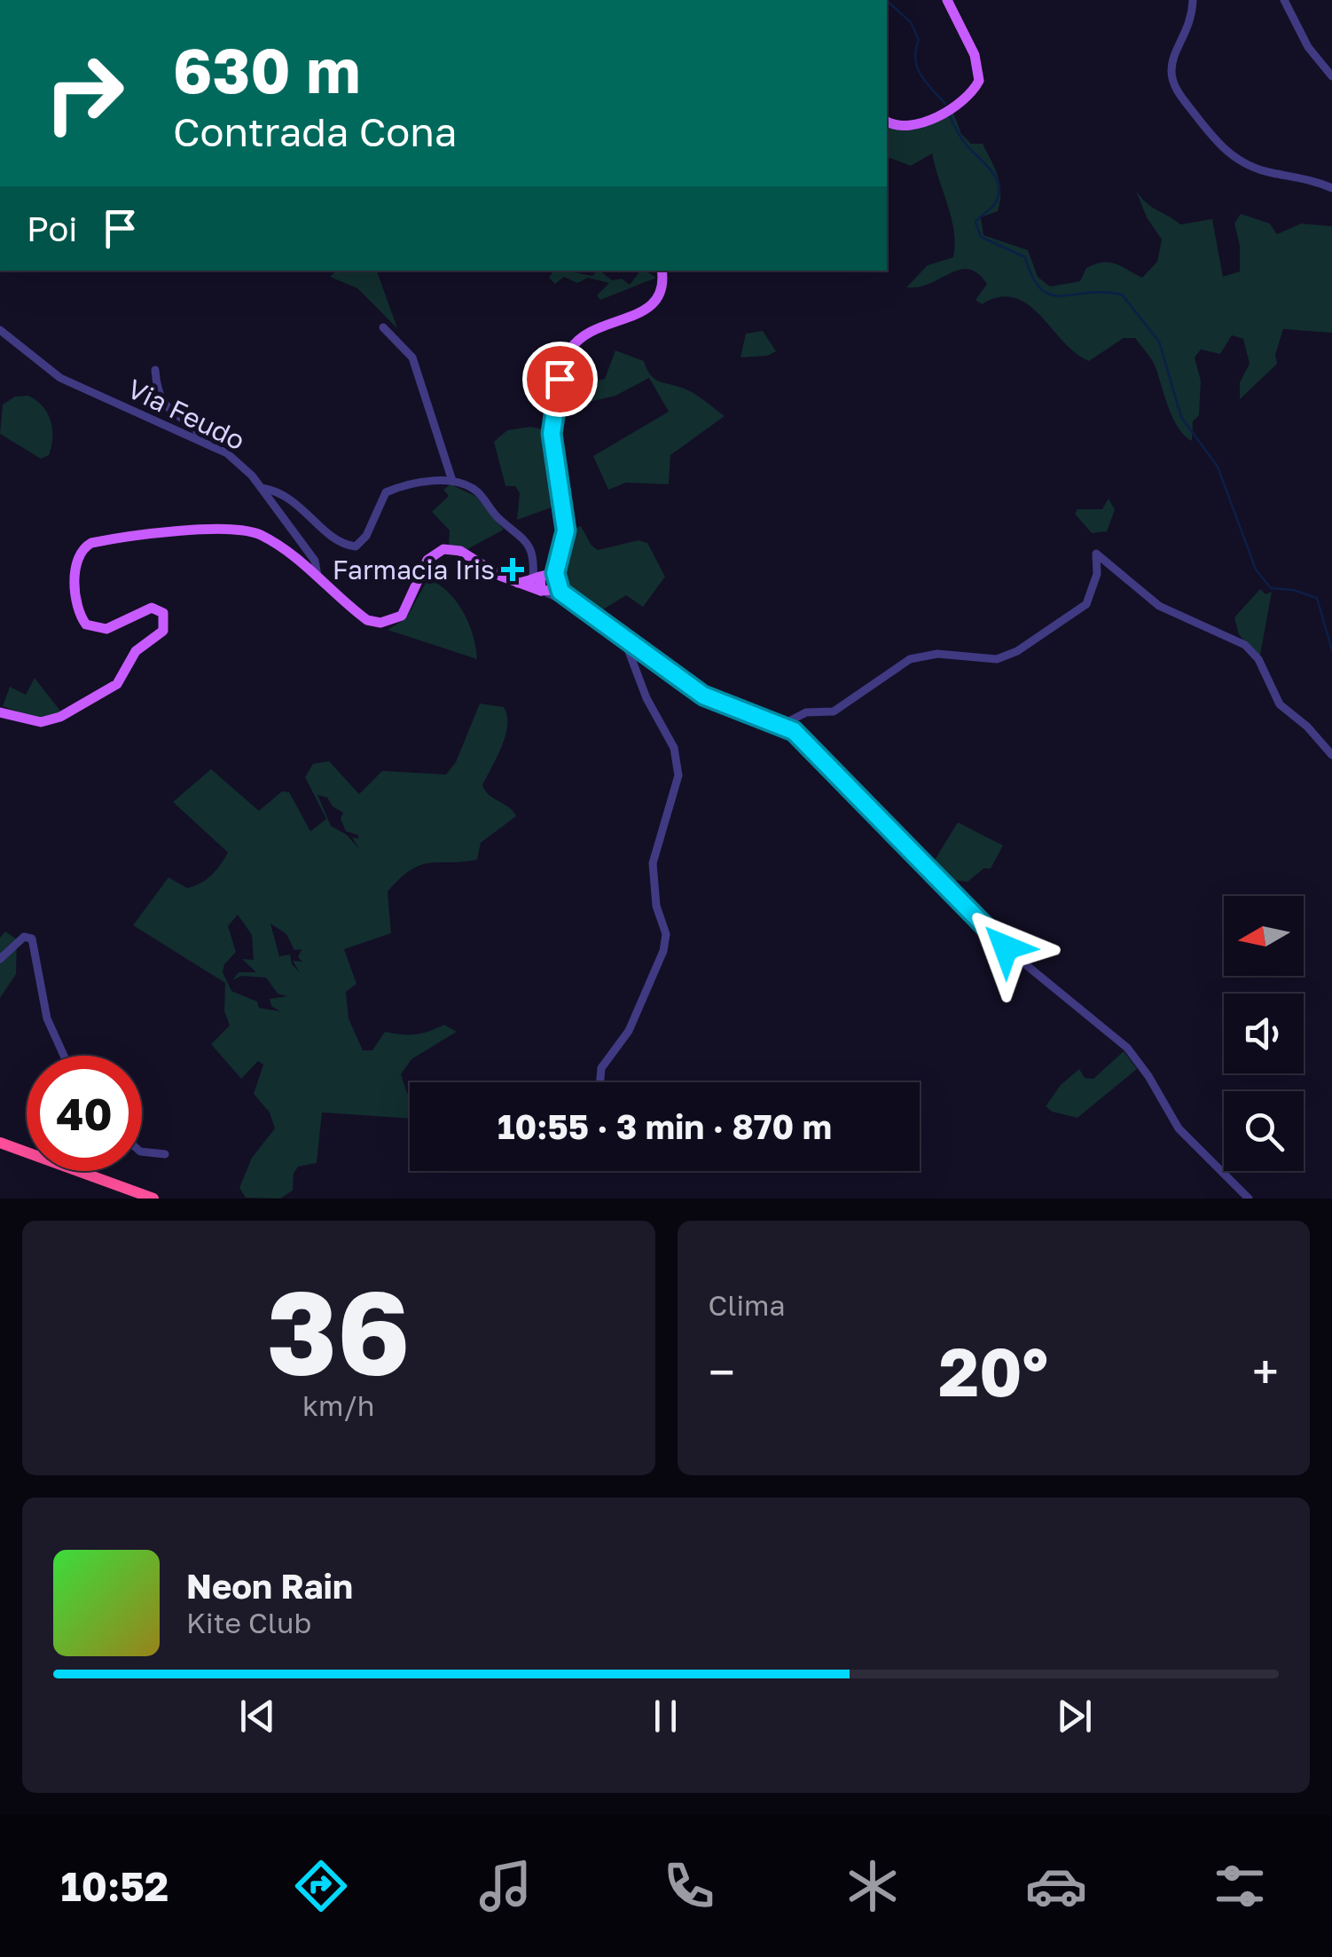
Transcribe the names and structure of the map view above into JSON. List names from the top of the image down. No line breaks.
{"streets":{"main road":["Via Feudo"]},"places":{"health":["Farmacia Iris"]},"north":"left","page":{"turn":["630 m","Contrada Cona"],"then":"Poi","limit":"40","trip":"10:55 · 3 min · 870 m","tile":[["36","km/h"],"Clima"],"heat":["−","20°","+"],"song":["Neon Rain","Kite Club"],"tabs":"10:52"}}
